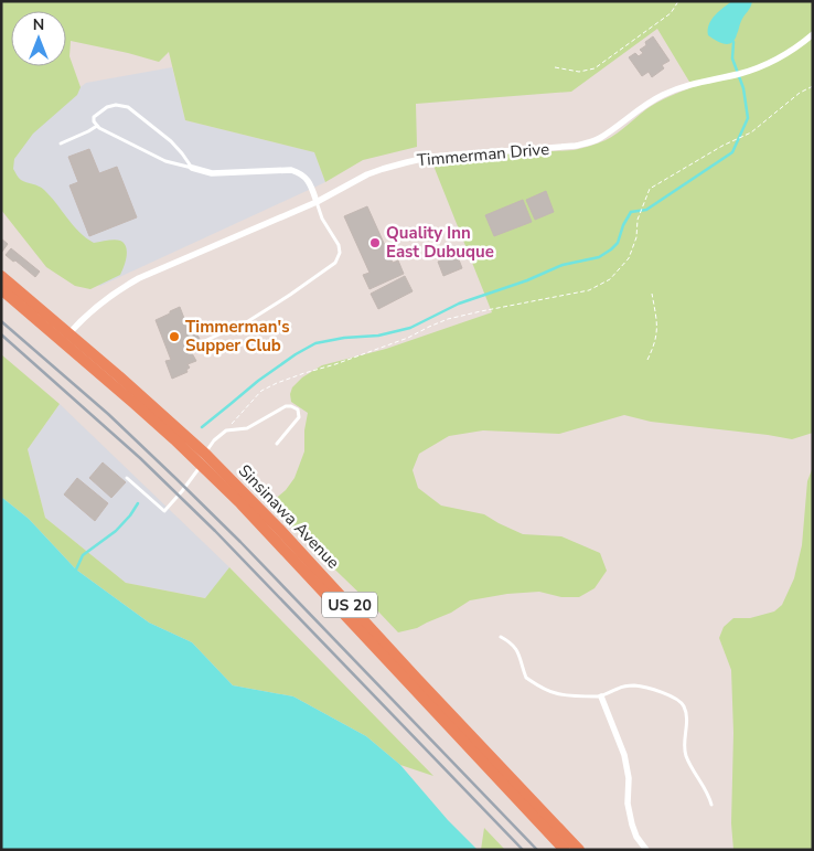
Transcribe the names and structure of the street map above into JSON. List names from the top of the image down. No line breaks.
{"streets":{"highway":["Sinsinawa Avenue","US 20"],"street":["Timmerman Drive"]},"crossings":[["Timmerman Drive","Sinsinawa Avenue"]],"places":["Quality Inn East Dubuque","Timmerman's Supper Club"],"north":"top"}
